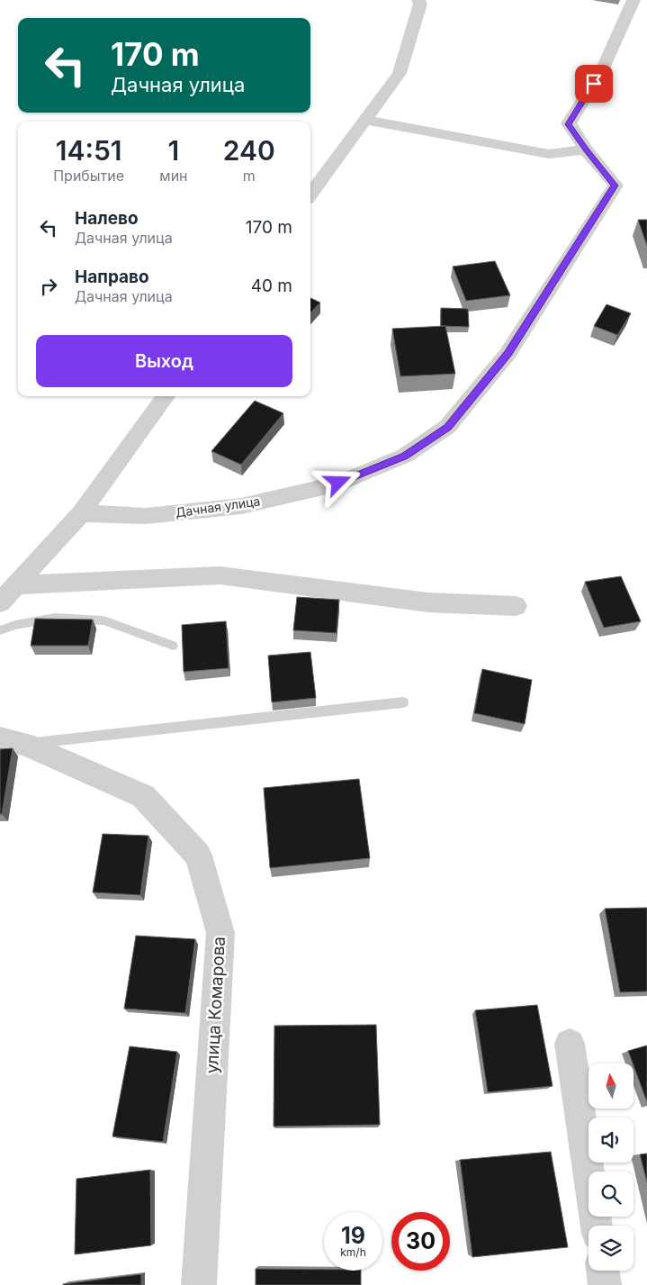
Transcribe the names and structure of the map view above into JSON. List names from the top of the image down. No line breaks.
{"streets":{"street":["Дачная улица","улица Комарова"]},"north":"top","page":{"turn":["170 m","Дачная улица"],"eta":["14:51","Прибытие","1","мин","240","m"],"list":[{"name":"Налево","note":"Дачная улица","value":"170 m"},{"name":"Направо","note":"Дачная улица","value":"40 m"}],"buttons":"Выход","speed":"19 km/h","limit":"30"}}
